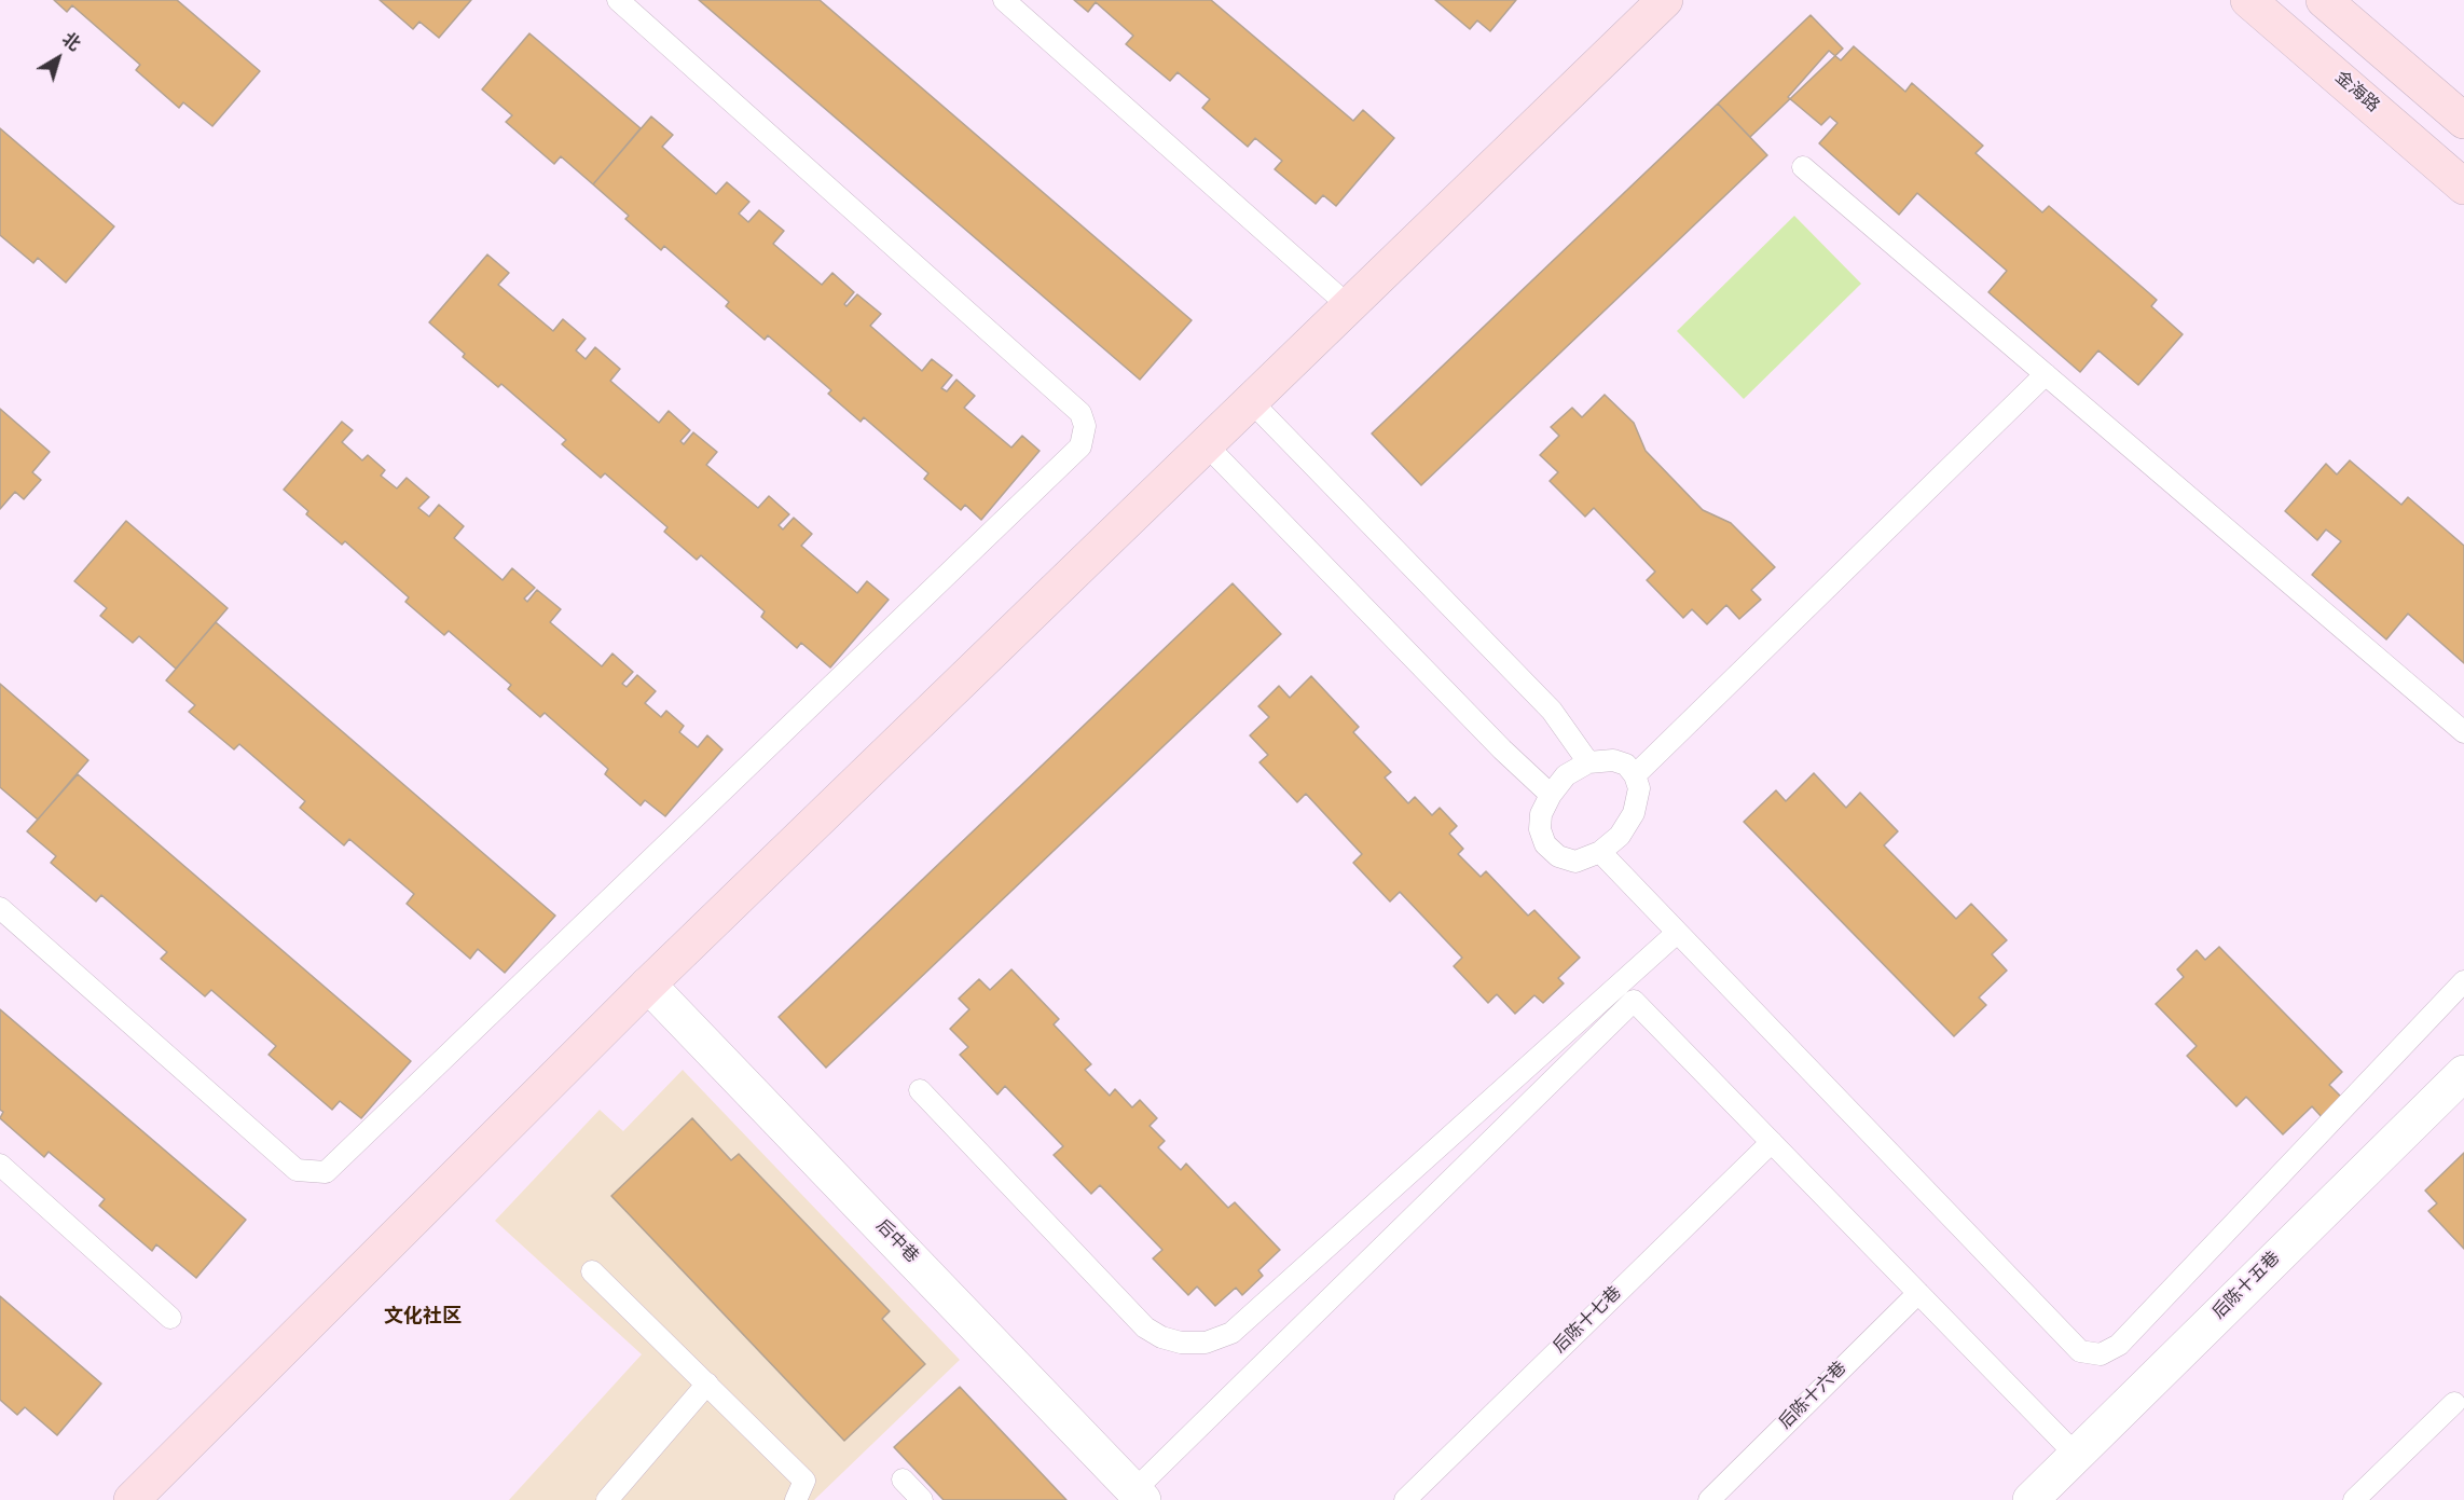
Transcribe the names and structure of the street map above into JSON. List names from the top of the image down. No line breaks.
{"streets":{"street":["金海路","后中巷","后陈十五巷"],"lane":["后陈十七巷","后陈十六巷"]},"districts":["文化社区"],"north":"top right"}
